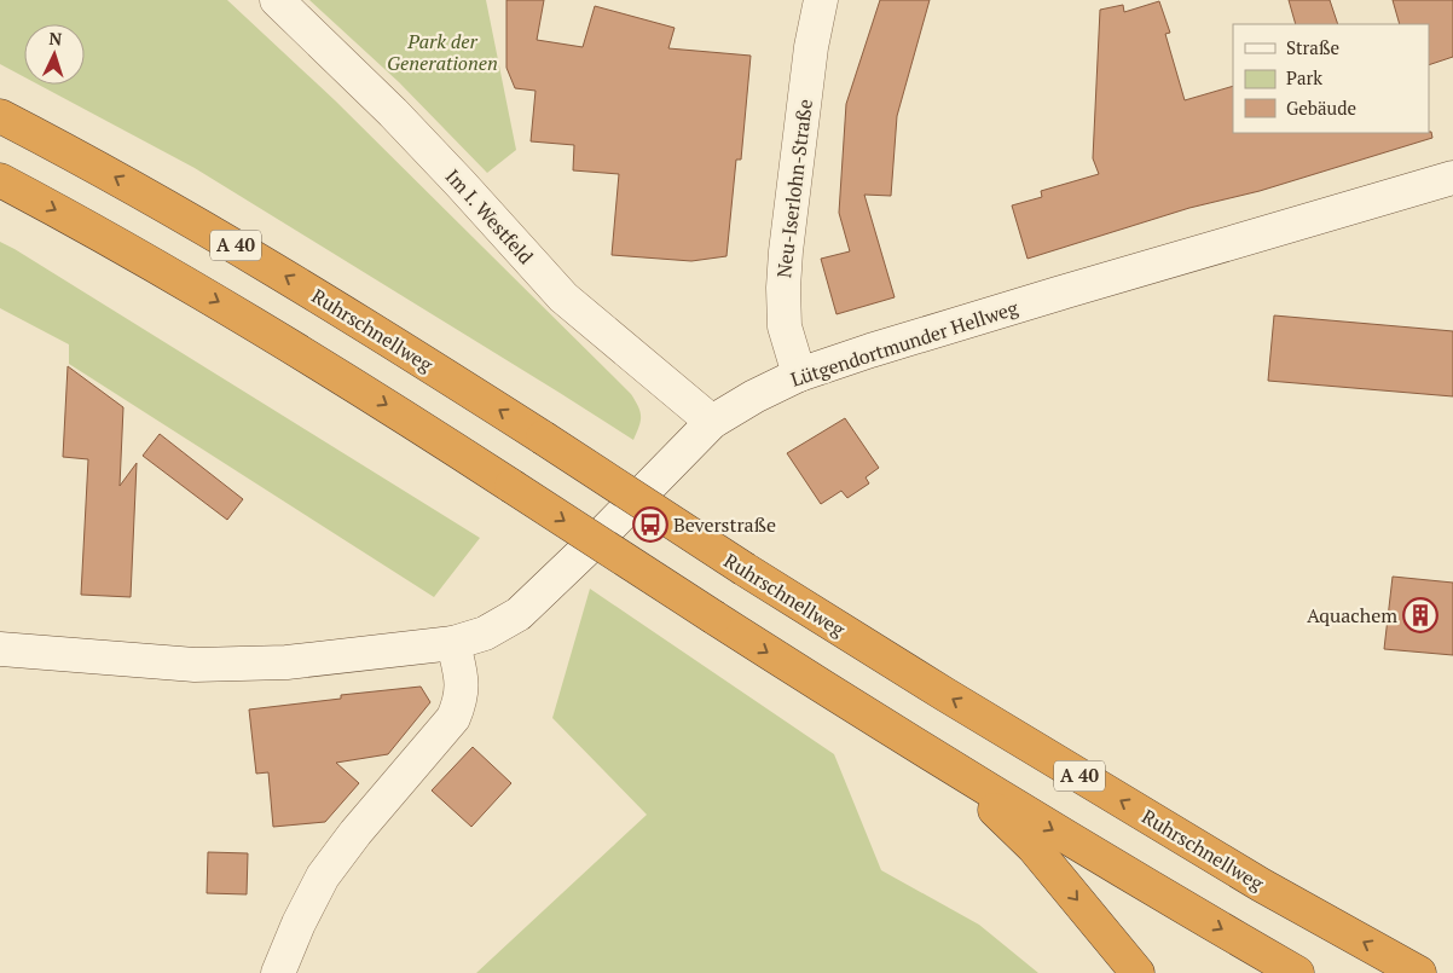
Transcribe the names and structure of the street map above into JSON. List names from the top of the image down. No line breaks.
{"streets":{"highway":["A 40","Ruhrschnellweg"],"main road":["Neu-Iserlohn-Straße","Im I. Westfeld","Lütgendortmunder Hellweg"]},"crossings":[["Neu-Iserlohn-Straße","Lütgendortmunder Hellweg"],["Im I. Westfeld","Lütgendortmunder Hellweg"]],"parks":["Park der Generationen"],"places":{"bus stop":["Beverstraße"],"building":["Aquachem"]},"legend":["Straße","Park","Gebäude"],"north":"top"}
